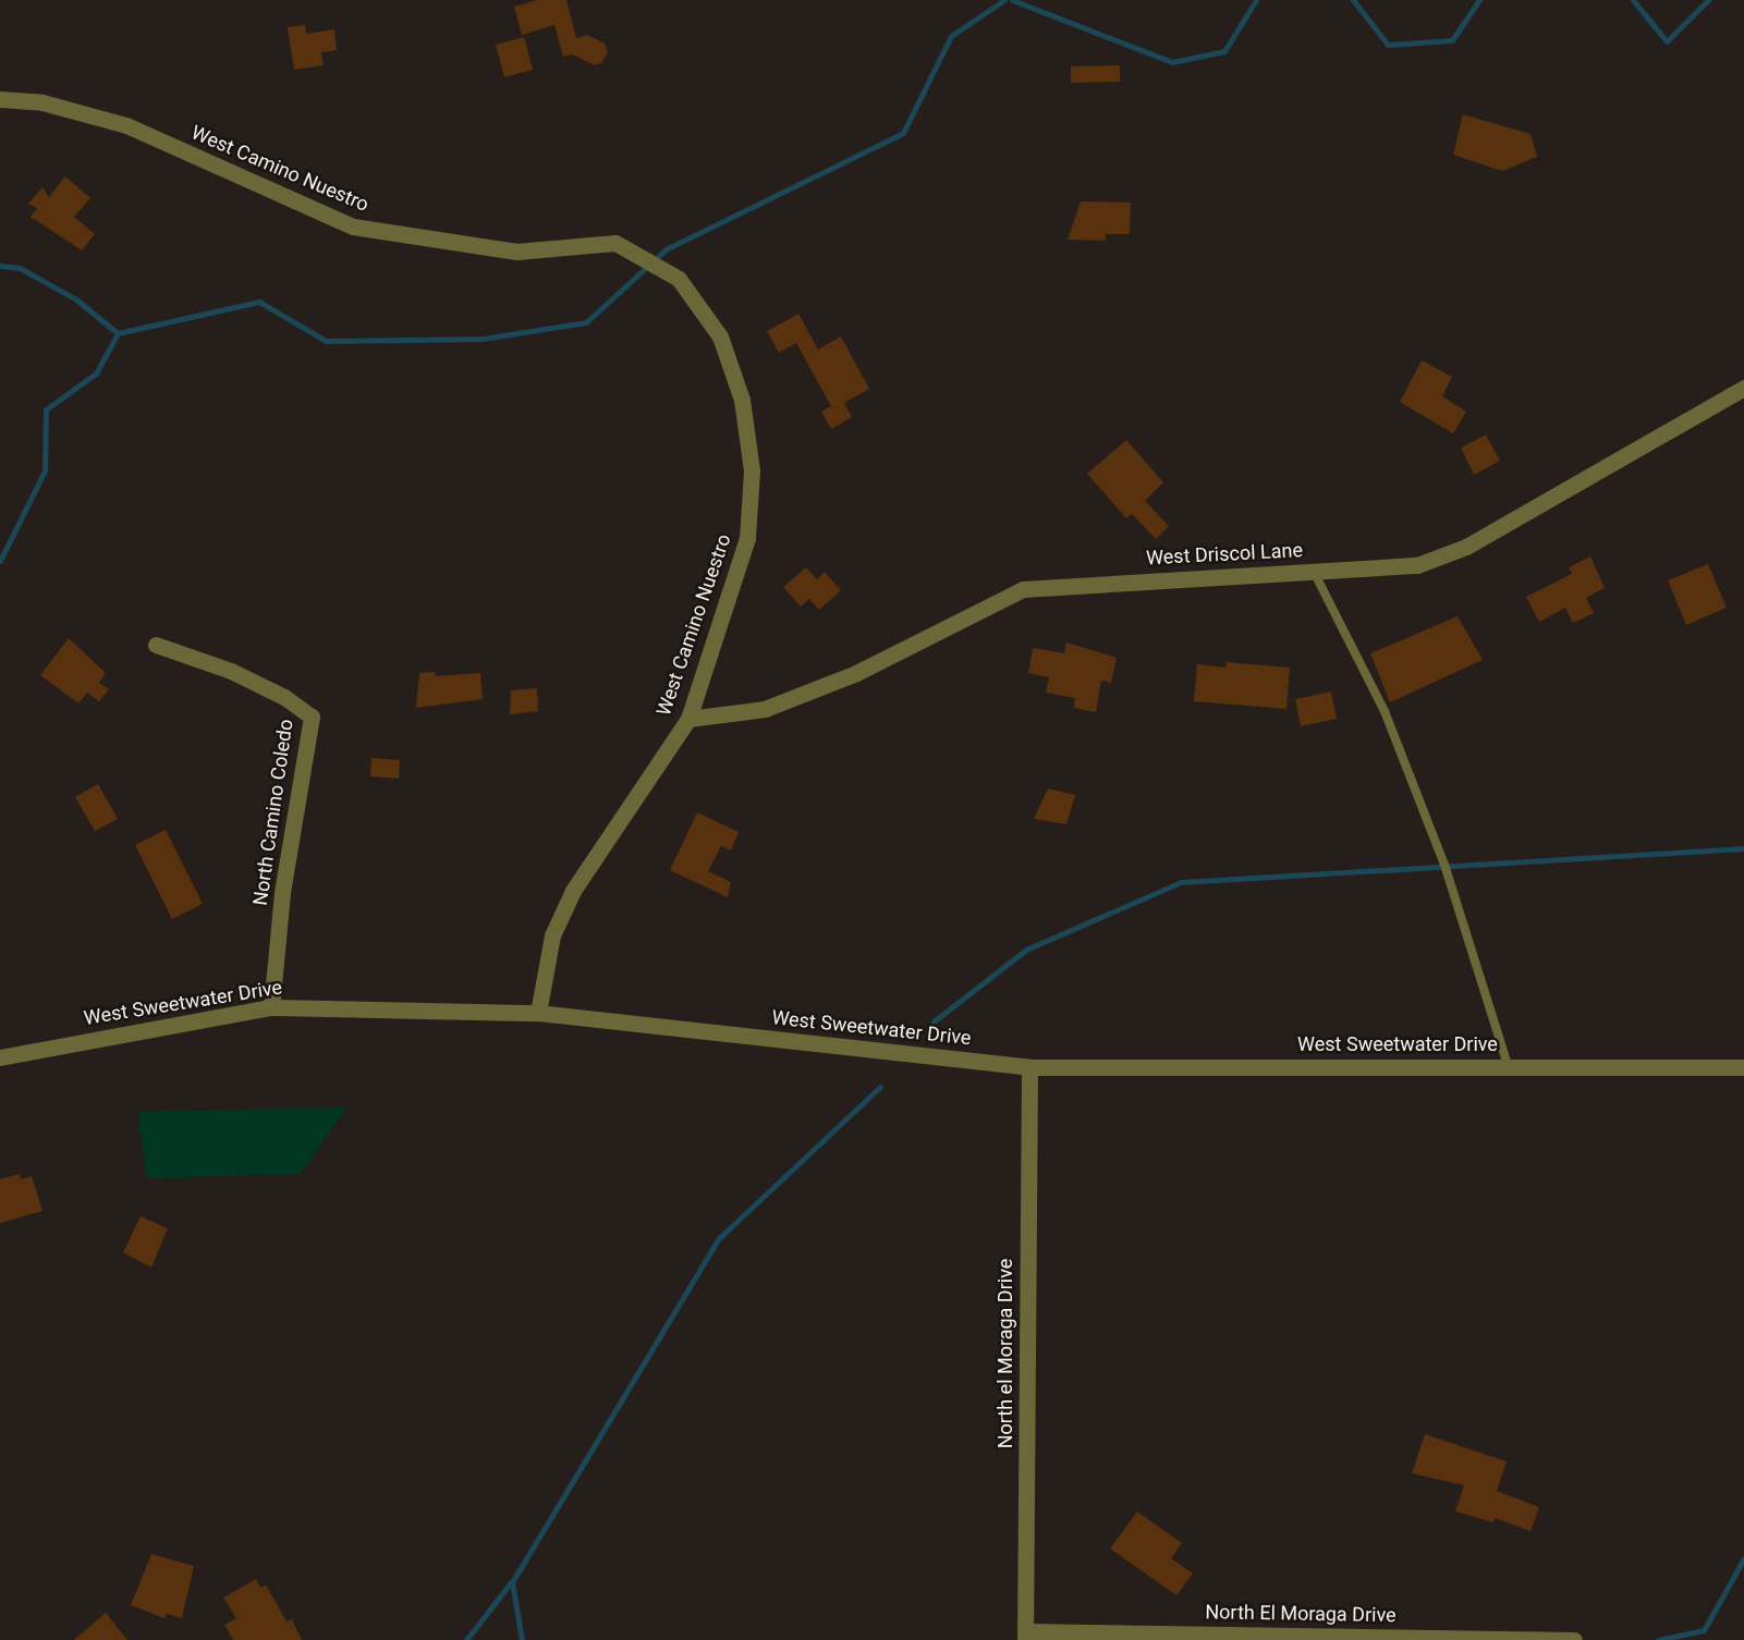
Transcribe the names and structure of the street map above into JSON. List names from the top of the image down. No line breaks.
{"streets":{"street":["West Camino Nuestro","West Driscol Lane","North Camino Coledo","West Sweetwater Drive","North el Moraga Drive","North El Moraga Drive"]},"crossings":[["West Camino Nuestro","West Driscol Lane"],["West Camino Nuestro","West Sweetwater Drive"],["North Camino Coledo","West Sweetwater Drive"],["West Sweetwater Drive","North el Moraga Drive"],["North el Moraga Drive","North El Moraga Drive"]]}
